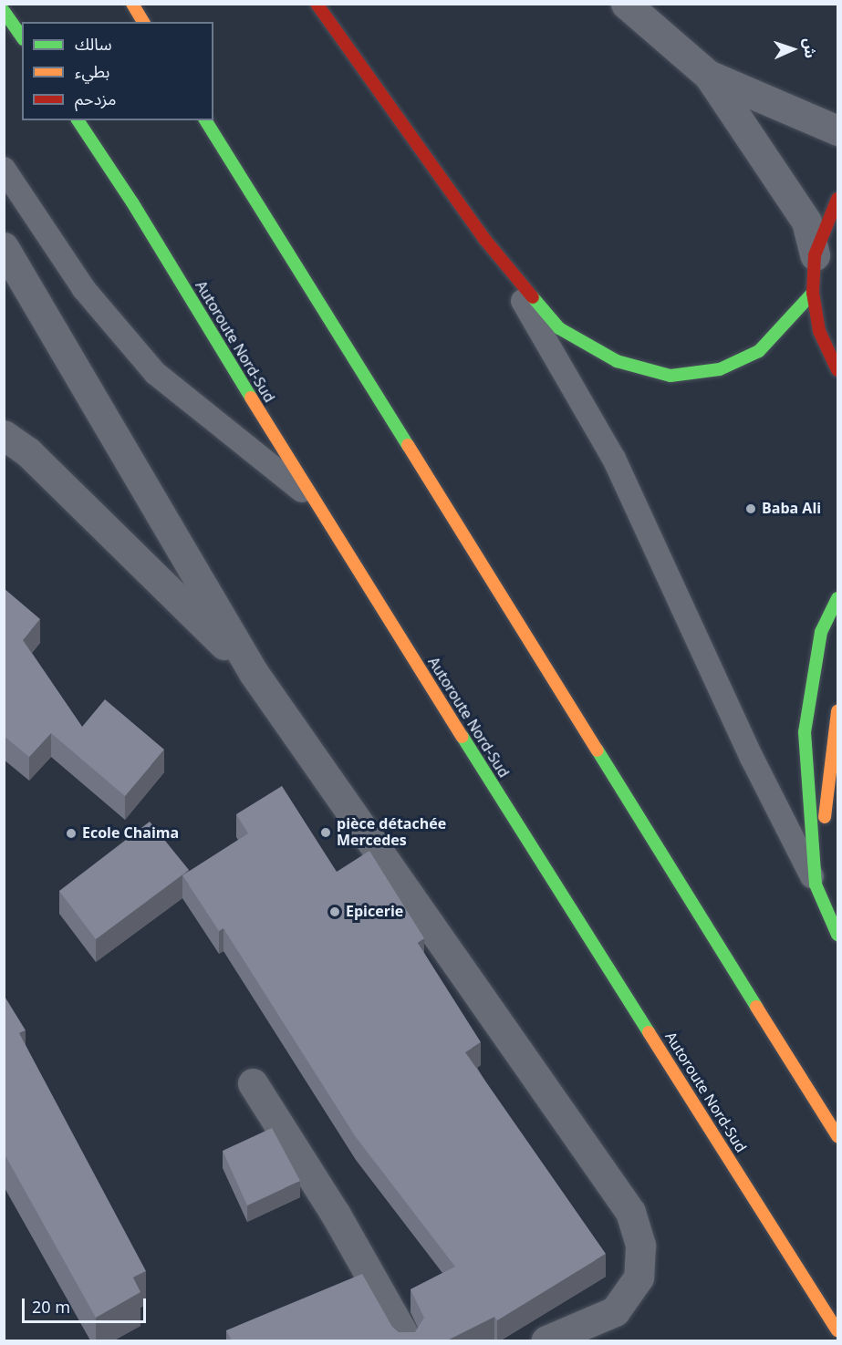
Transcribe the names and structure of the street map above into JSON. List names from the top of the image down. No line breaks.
{"streets":{"main road":["Autoroute Nord-Sud"]},"places":["Baba Ali","pièce détachée Mercedes","Ecole Chaima","Epicerie"],"legend":["سالك","بطيء","مزدحم"],"scale_bar":"20 m","north":"right"}
